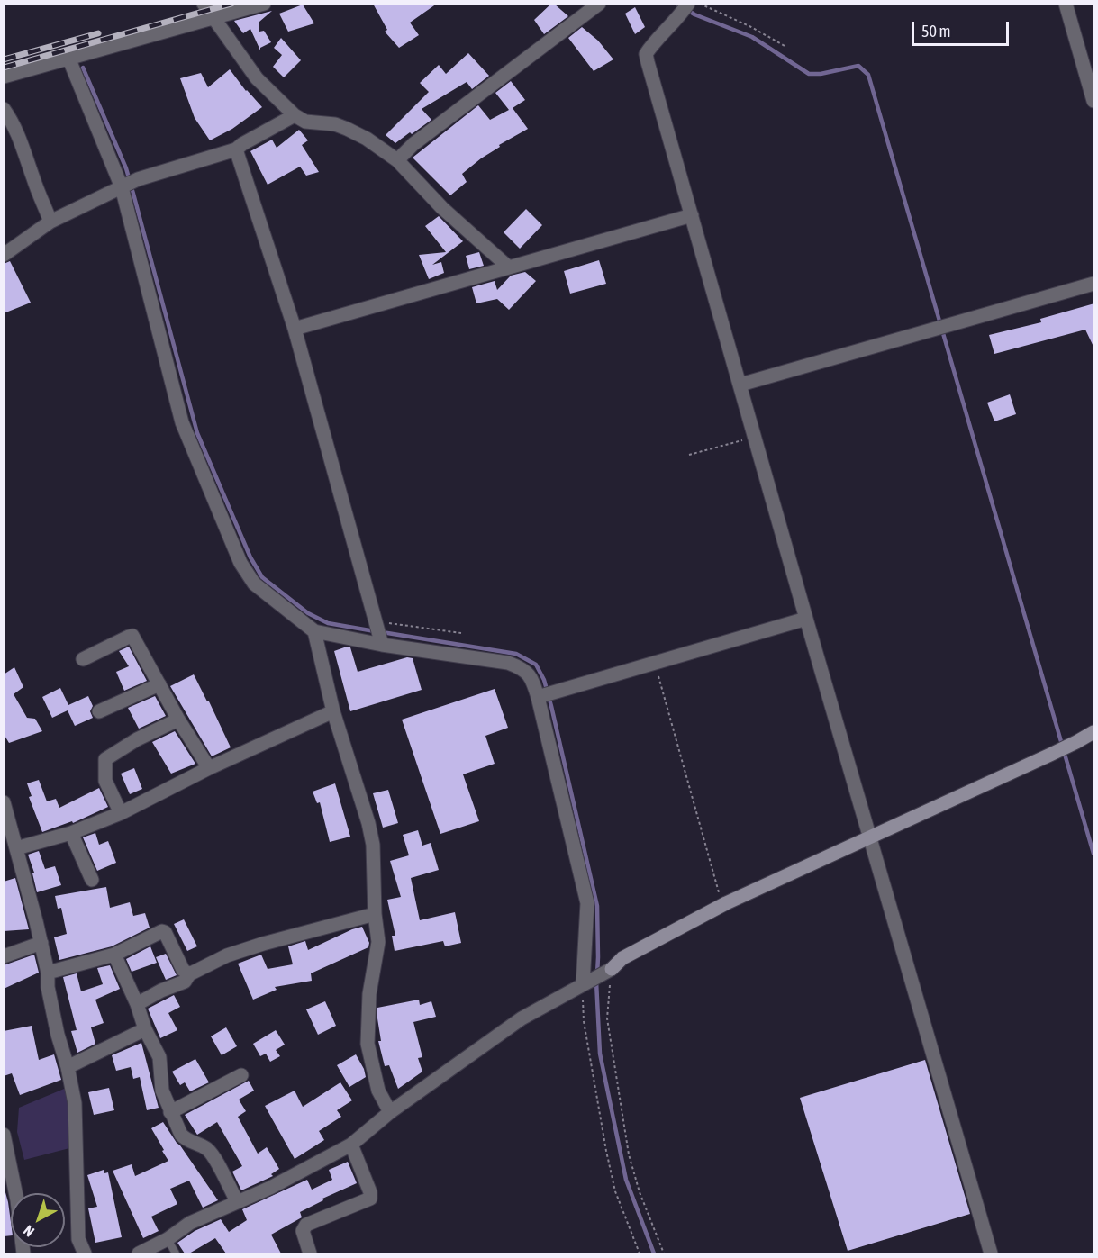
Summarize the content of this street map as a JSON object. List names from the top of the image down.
{
  "scale_bar": "50 m",
  "north": "bottom left"
}
